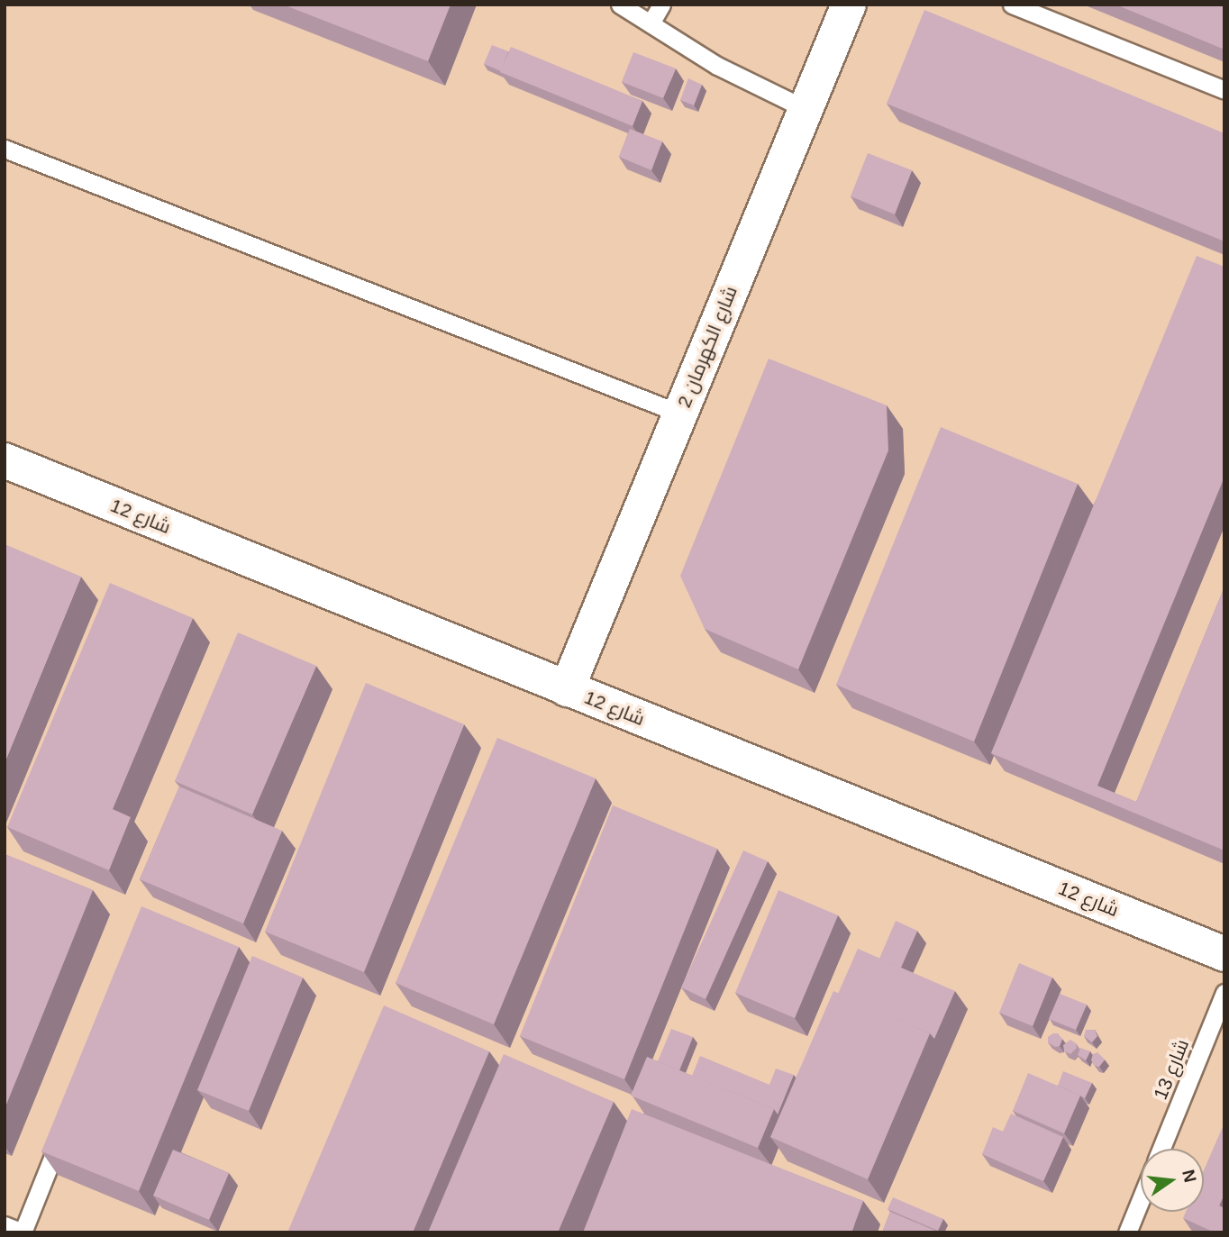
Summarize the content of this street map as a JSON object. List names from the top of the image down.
{
  "streets": {
    "street": ["شارع الكهرمان 2", "شارع 12"],
    "lane": ["شارع 13"]
  },
  "crossings": [
    ["شارع الكهرمان 2", "شارع 12"]
  ],
  "north": "right"
}
